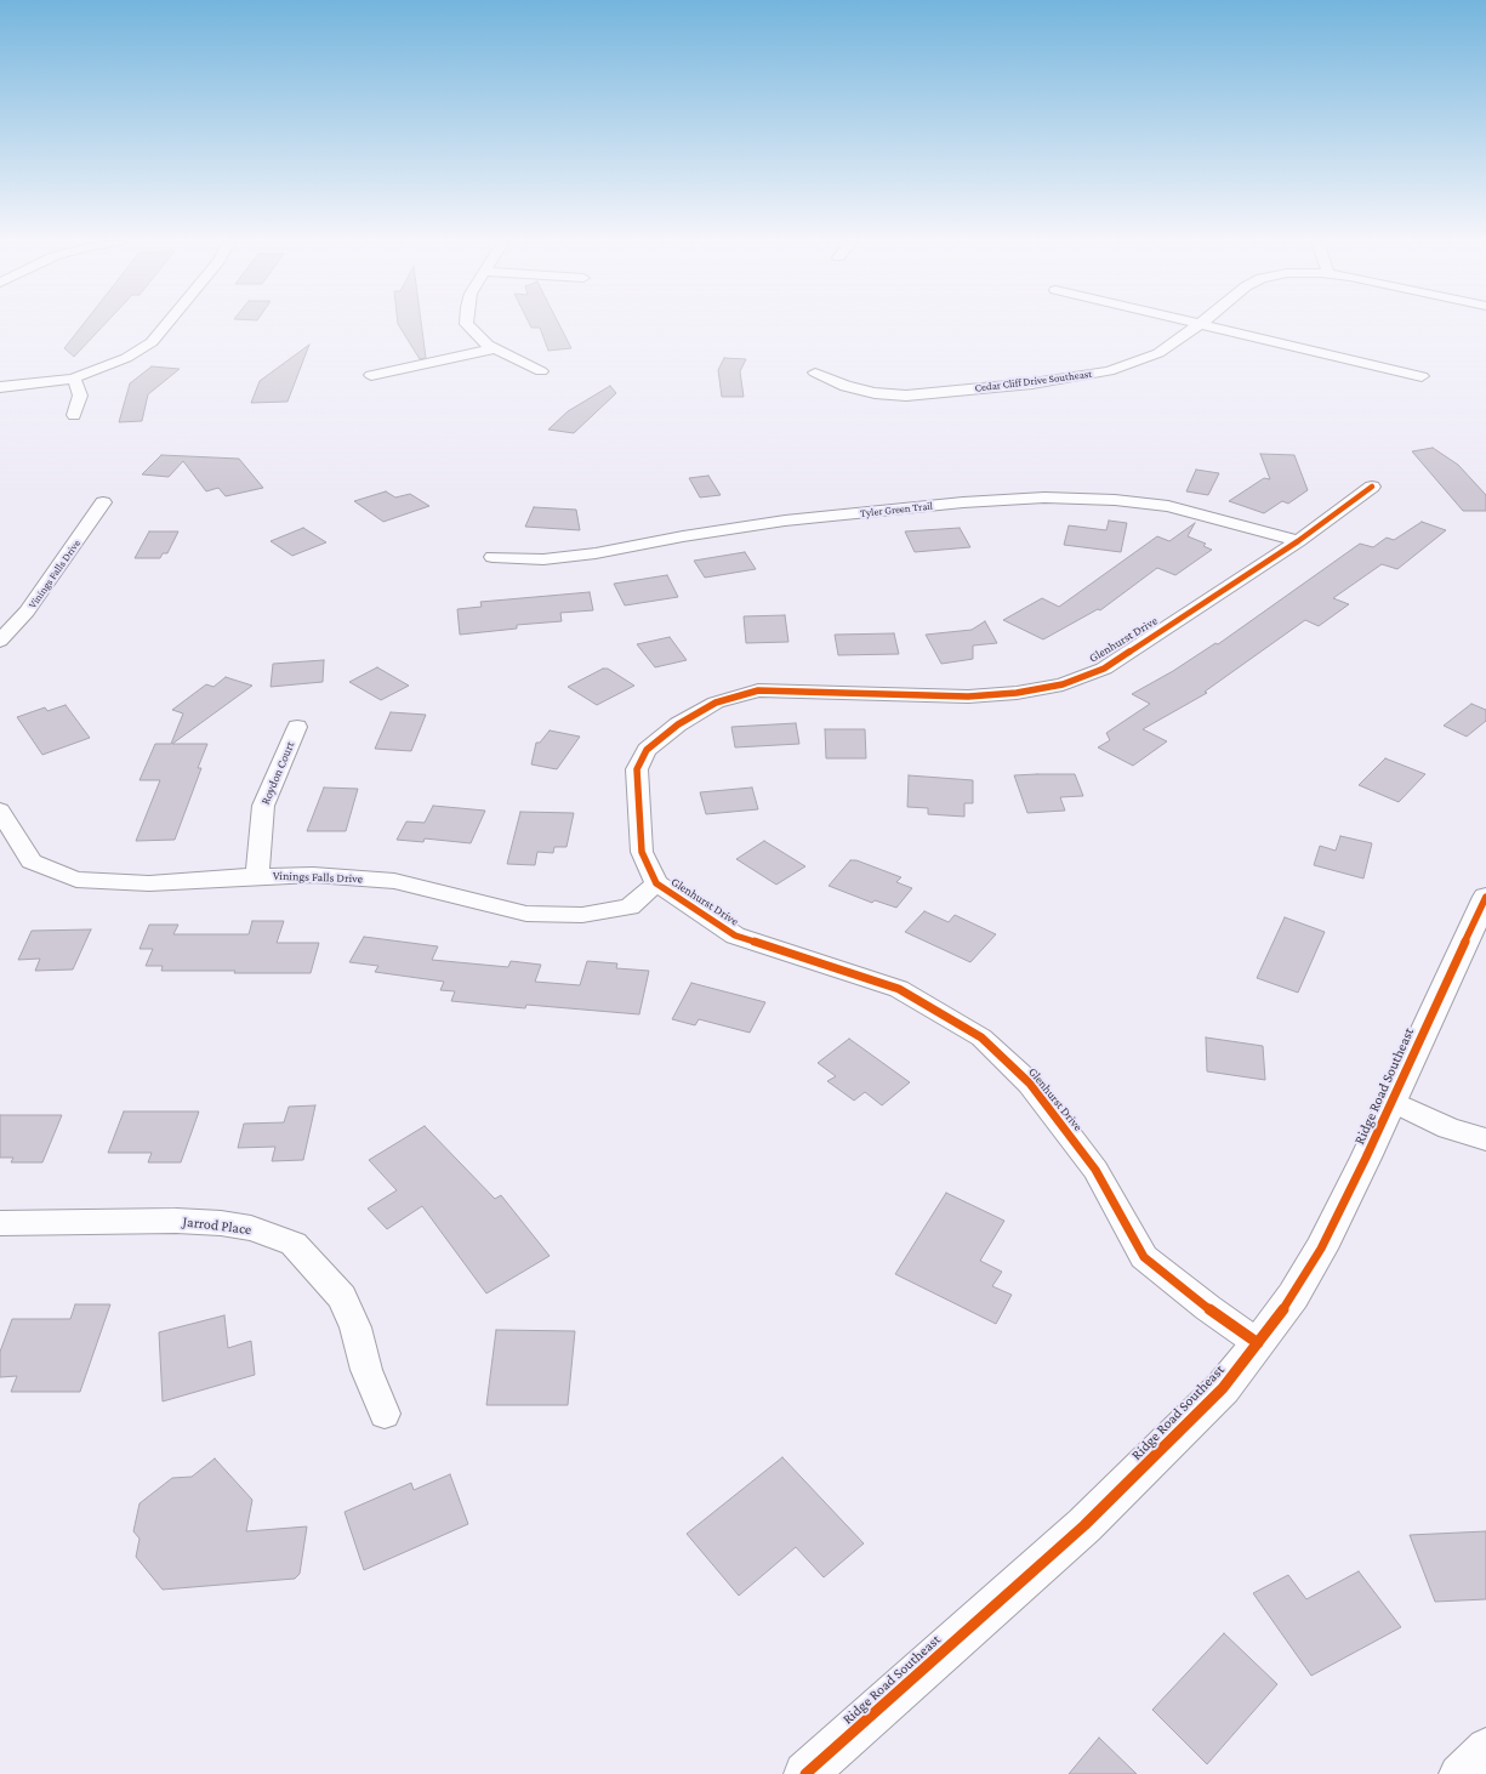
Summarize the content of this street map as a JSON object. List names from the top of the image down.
{
  "streets": {
    "street": [
      "Cedar Cliff Drive Southeast",
      "Tyler Green Trail",
      "Vinings Falls Drive",
      "Glenhurst Drive",
      "Roydon Court",
      "Ridge Road Southeast",
      "Jarrod Place"
    ]
  },
  "crossings": [
    ["Tyler Green Trail", "Glenhurst Drive"],
    ["Vinings Falls Drive", "Glenhurst Drive"],
    ["Vinings Falls Drive", "Roydon Court"],
    ["Glenhurst Drive", "Ridge Road Southeast"]
  ]
}
